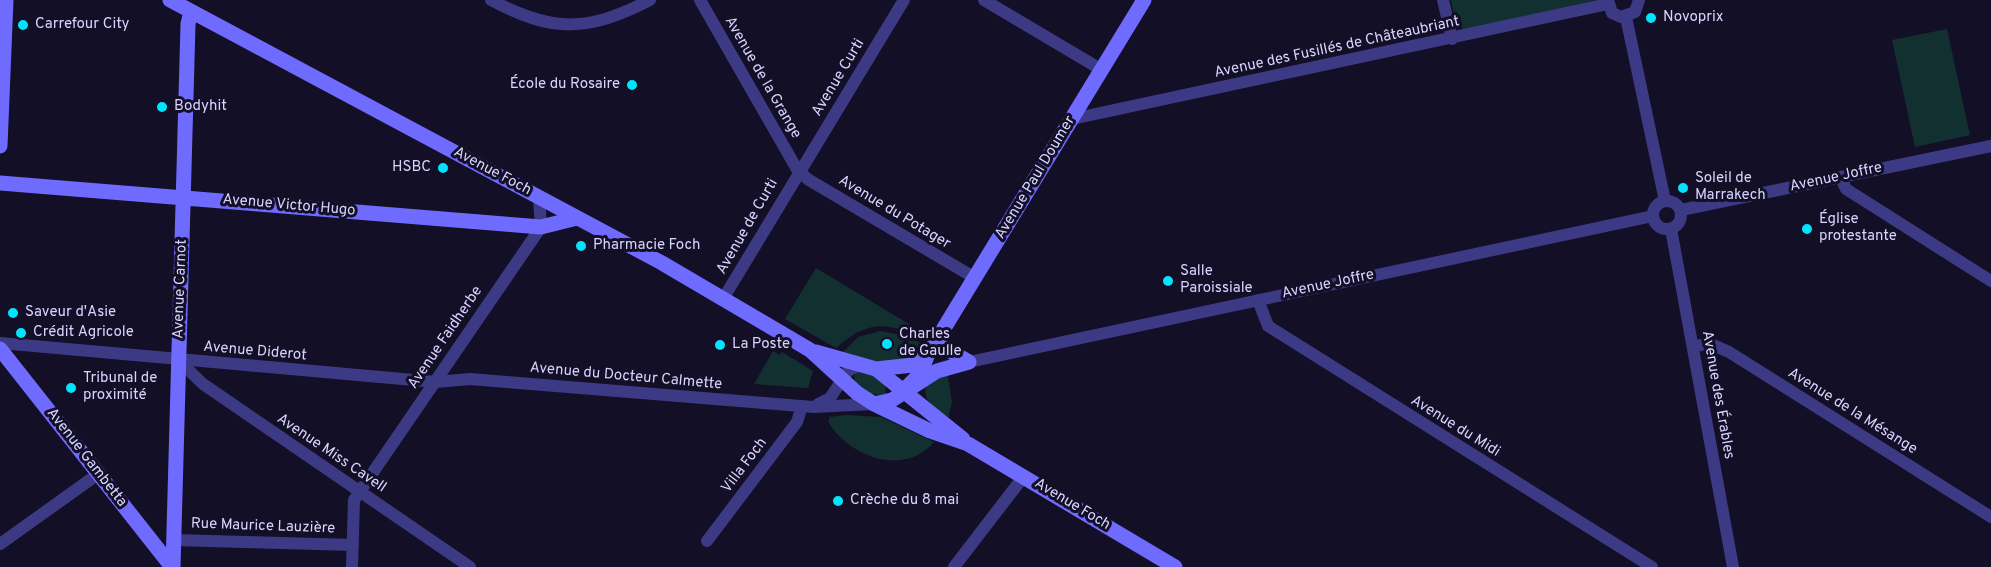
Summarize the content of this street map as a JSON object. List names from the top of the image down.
{
  "streets": {
    "street": [
      "Avenue des Fusillés de Châteaubriant",
      "Avenue de la Grange",
      "Avenue Curti",
      "Avenue Foch",
      "Avenue Paul Doumer",
      "Avenue Joffre",
      "Avenue Victor Hugo",
      "Avenue du Potager",
      "Avenue de Curti",
      "Avenue Carnot",
      "Avenue Faidherbe",
      "Avenue Diderot",
      "Avenue du Docteur Calmette",
      "Avenue des Érables",
      "Avenue de la Mésange",
      "Avenue du Midi",
      "Avenue Miss Cavell",
      "Avenue Gambetta",
      "Villa Foch",
      "Rue Maurice Lauzière"
    ]
  },
  "crossings": [
    ["Avenue des Fusillés de Châteaubriant", "Avenue Paul Doumer"],
    ["Avenue de la Grange", "Avenue Curti"],
    ["Avenue de la Grange", "Avenue du Potager"],
    ["Avenue de la Grange", "Avenue de Curti"],
    ["Avenue Curti", "Avenue du Potager"],
    ["Avenue Curti", "Avenue de Curti"],
    ["Avenue Foch", "Avenue Paul Doumer"],
    ["Avenue Foch", "Avenue Victor Hugo"],
    ["Avenue Foch", "Avenue de Curti"],
    ["Avenue Foch", "Avenue Carnot"],
    ["Avenue Foch", "Avenue du Docteur Calmette"],
    ["Avenue Paul Doumer", "Avenue du Potager"],
    ["Avenue Joffre", "Avenue des Érables"],
    ["Avenue Joffre", "Avenue du Midi"],
    ["Avenue Victor Hugo", "Avenue Carnot"],
    ["Avenue Victor Hugo", "Avenue Faidherbe"],
    ["Avenue du Potager", "Avenue de Curti"],
    ["Avenue Carnot", "Avenue Diderot"],
    ["Avenue Carnot", "Avenue Miss Cavell"],
    ["Avenue Carnot", "Avenue Gambetta"],
    ["Avenue Carnot", "Rue Maurice Lauzière"],
    ["Avenue Faidherbe", "Avenue Diderot"],
    ["Avenue Faidherbe", "Avenue du Docteur Calmette"],
    ["Avenue Faidherbe", "Avenue Miss Cavell"],
    ["Avenue Diderot", "Avenue du Docteur Calmette"],
    ["Avenue Diderot", "Avenue Miss Cavell"],
    ["Avenue du Docteur Calmette", "Villa Foch"],
    ["Avenue des Érables", "Avenue de la Mésange"]
  ],
  "places": [
    "Novoprix",
    "Carrefour City",
    "École du Rosaire",
    "Bodyhit",
    "HSBC",
    "Soleil de Marrakech",
    "Église protestante",
    "Pharmacie Foch",
    "Salle Paroissiale",
    "Saveur d'Asie",
    "Crédit Agricole",
    "Charles de Gaulle",
    "La Poste",
    "Tribunal de proximité",
    "Crèche du 8 mai"
  ]
}
